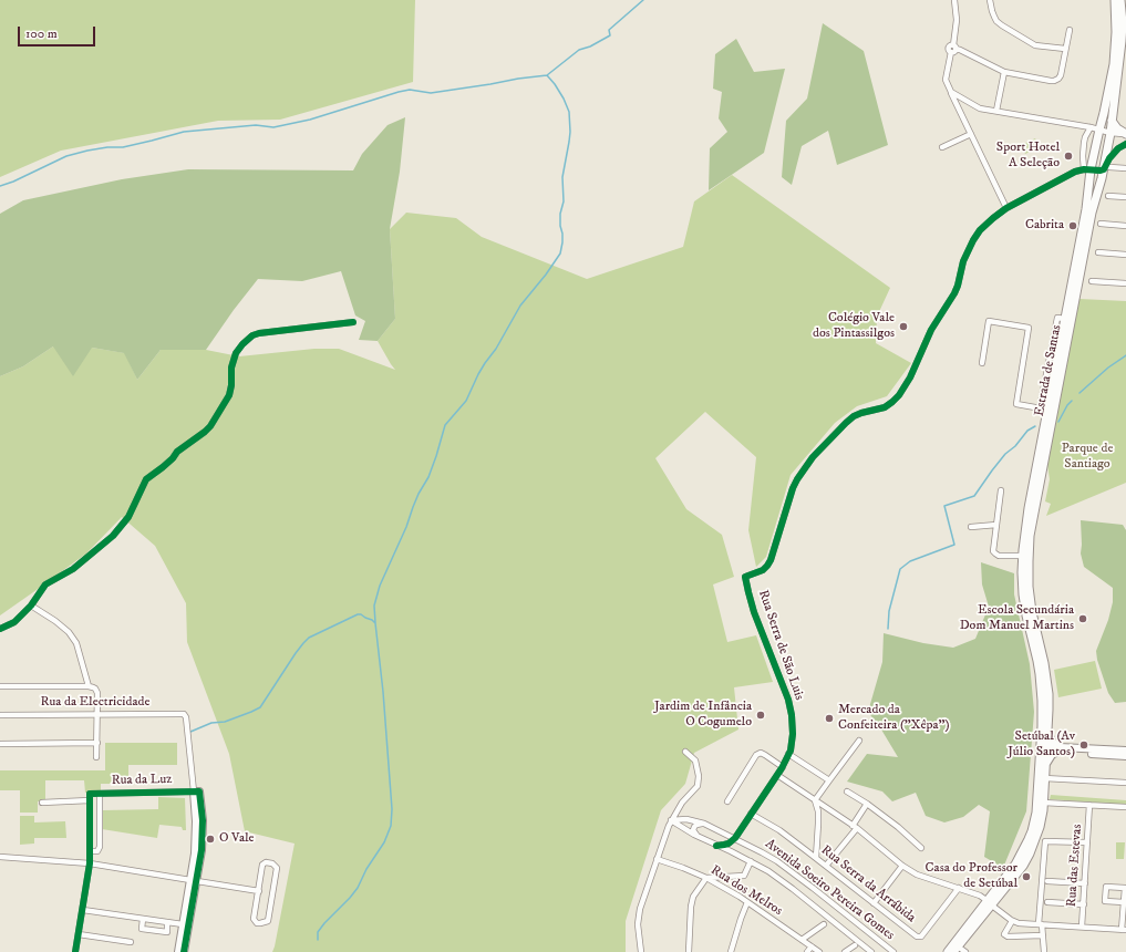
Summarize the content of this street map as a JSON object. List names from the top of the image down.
{
  "streets": {
    "main road": ["Estrada de Santas"],
    "street": [
      "Rua Serra de São Luis",
      "Rua da Electricidade",
      "Rua da Luz",
      "Rua das Estevas",
      "Rua Serra da Arrábida",
      "Avenida Soeiro Pereira Gomes",
      "Rua dos Melros"
    ]
  },
  "crossings": [
    ["Rua Serra de São Luis", "Rua Serra da Arrábida"],
    ["Rua Serra de São Luis", "Avenida Soeiro Pereira Gomes"],
    ["Rua da Electricidade", "Rua da Luz"]
  ],
  "parks": ["Parque de Santiago"],
  "places": [
    "Sport Hotel A Seleção",
    "Cabrita",
    "Colégio Vale dos Pintassilgos",
    "Escola Secundária Dom Manuel Martins",
    "Jardim de Infância O Cogumelo",
    "Mercado da Confeiteira (\"Xêpa\")",
    "Setúbal (Av Júlio Santos)",
    "O Vale",
    "Casa do Professor de Setúbal"
  ],
  "scale_bar": "100 m"
}
